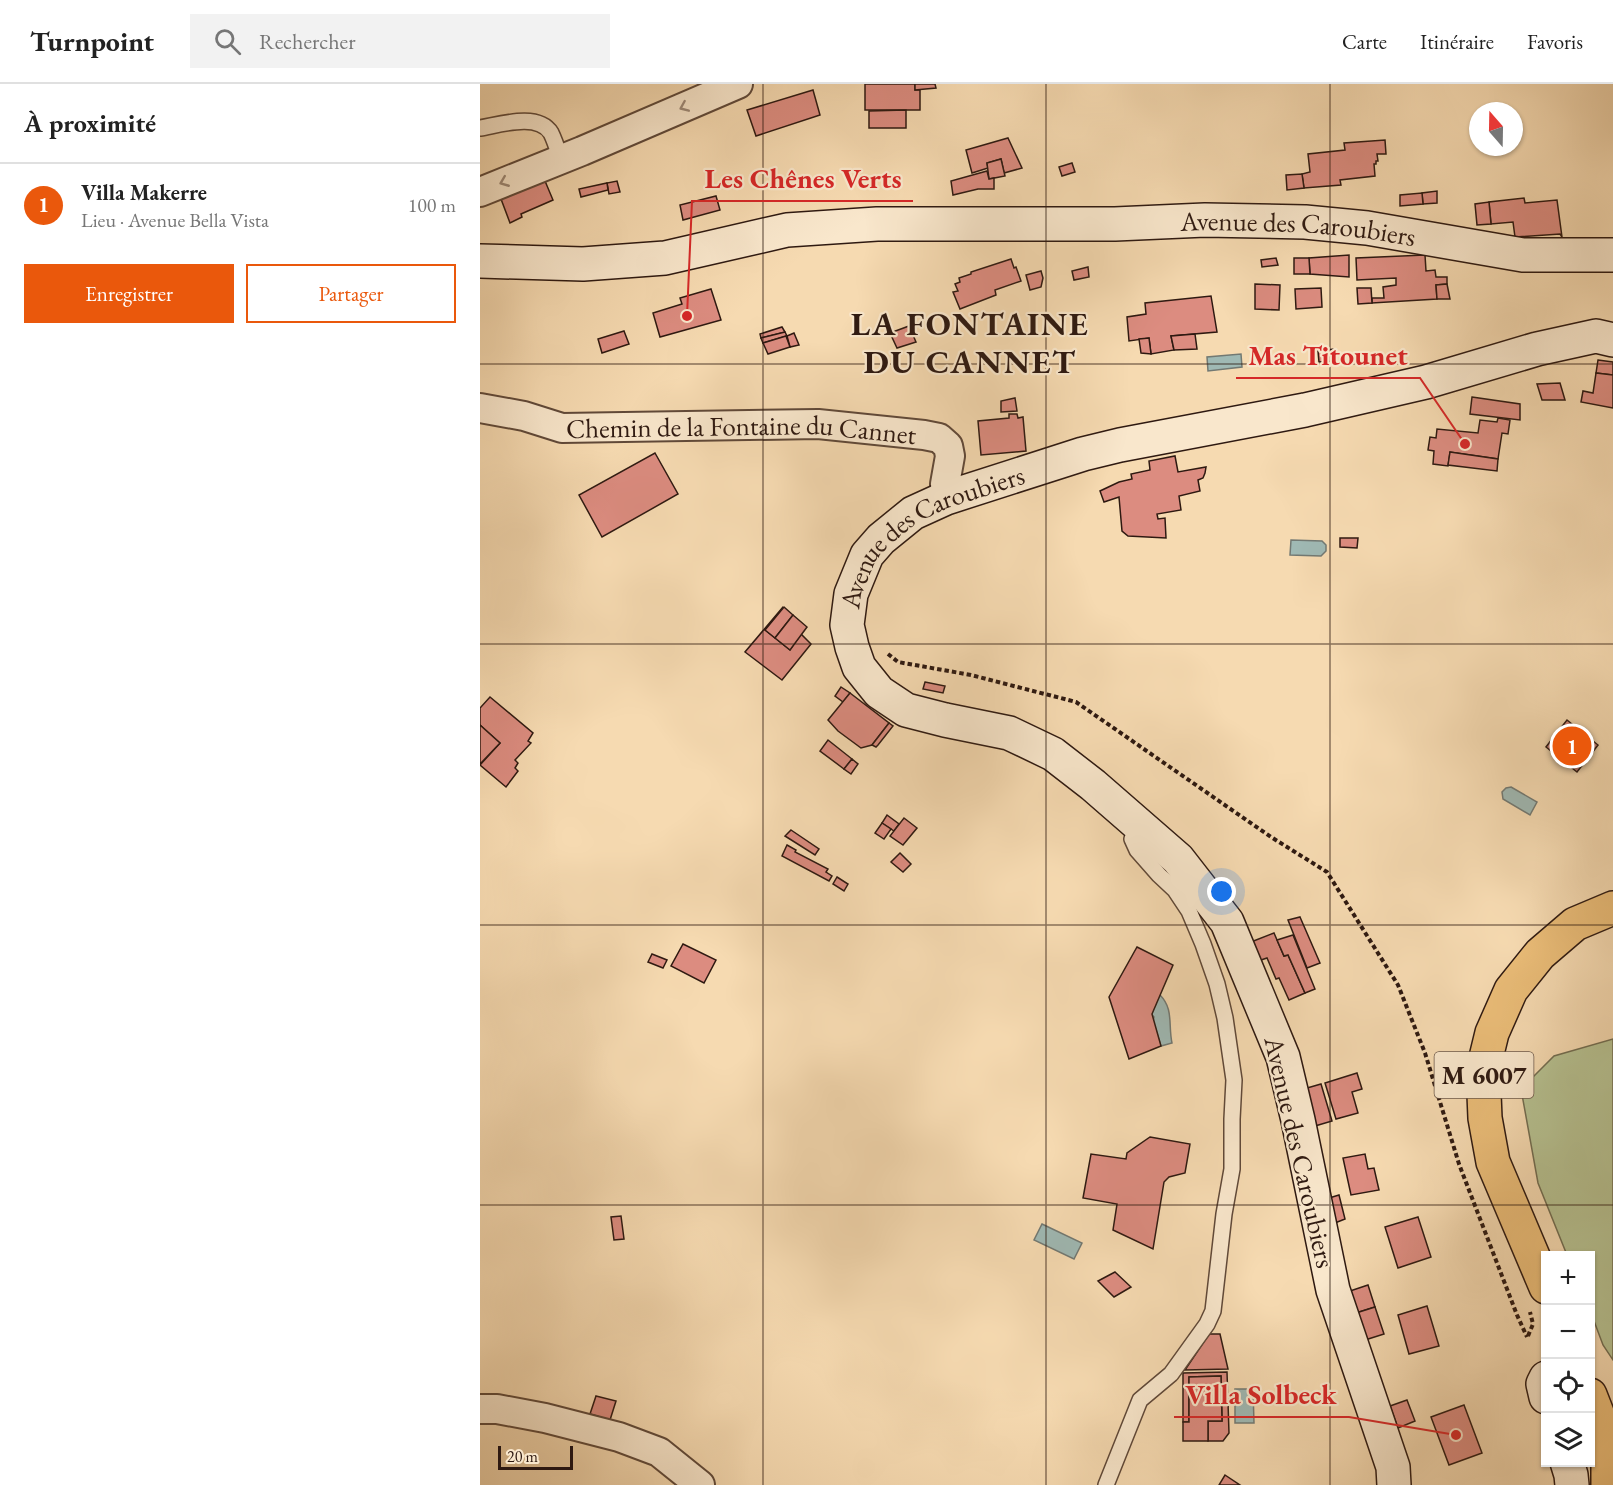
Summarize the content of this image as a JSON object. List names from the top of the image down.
{
  "streets": {
    "main road": ["M 6007"],
    "street": ["Avenue des Caroubiers", "Chemin de la Fontaine du Cannet"]
  },
  "crossings": [
    ["Avenue des Caroubiers", "Chemin de la Fontaine du Cannet"]
  ],
  "districts": ["LA FONTAINE DU CANNET"],
  "places": ["Les Chênes Verts", "Mas Titounet", "Villa Solbeck"],
  "scale_bar": "20 m",
  "north": "top",
  "page": {
    "header": "Turnpoint",
    "search": "Rechercher",
    "nav": ["Carte", "Itinéraire", "Favoris"],
    "heading": "À proximité",
    "list": [
      {
        "mark": "1",
        "name": "Villa Makerre",
        "note": "Lieu · Avenue Bella Vista",
        "value": "100 m"
      }
    ],
    "buttons": ["Enregistrer", "Partager"],
    "pins": "1",
    "map_buttons": ["+", "−"],
    "scale": "20 m"
  }
}
